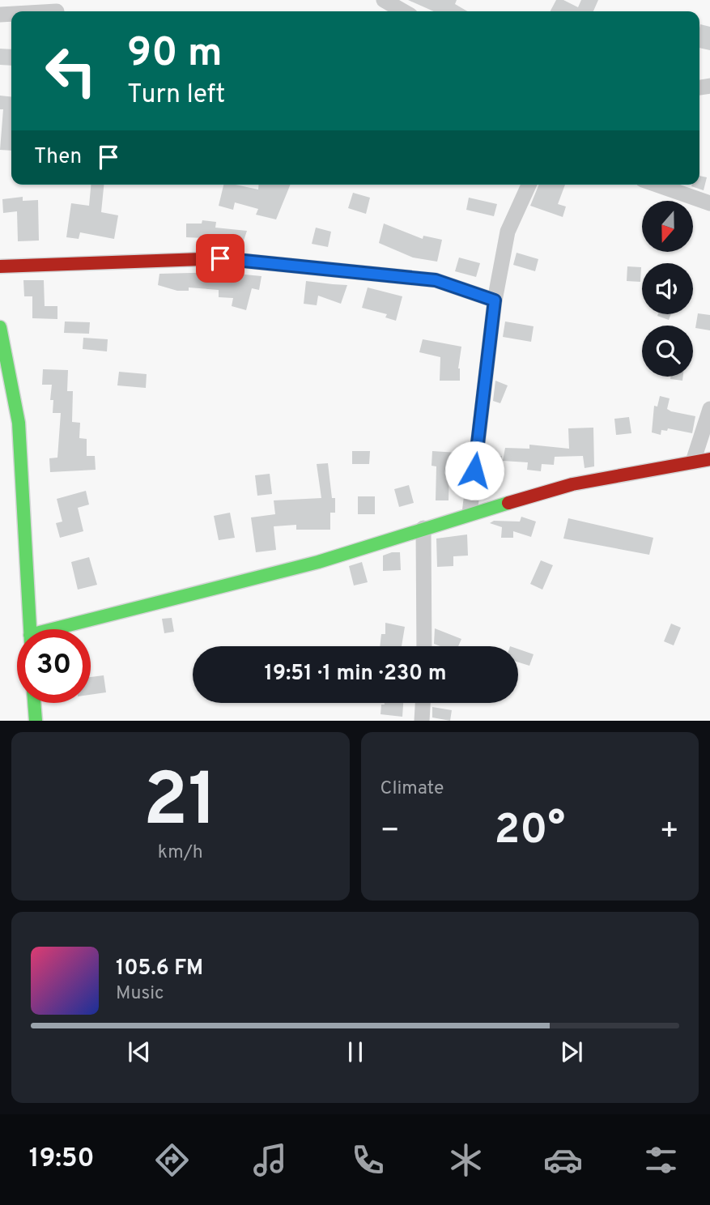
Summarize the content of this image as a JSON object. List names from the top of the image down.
{
  "north": "bottom",
  "page": {
    "turn": ["90 m", "Turn left"],
    "then": "Then",
    "limit": "30",
    "trip": "19:51 · 1 min · 230 m",
    "tile": [
      ["21", "km/h"],
      "Climate"
    ],
    "heat": ["−", "20°", "+"],
    "song": ["105.6 FM", "Music"],
    "tabs": "19:50"
  }
}
